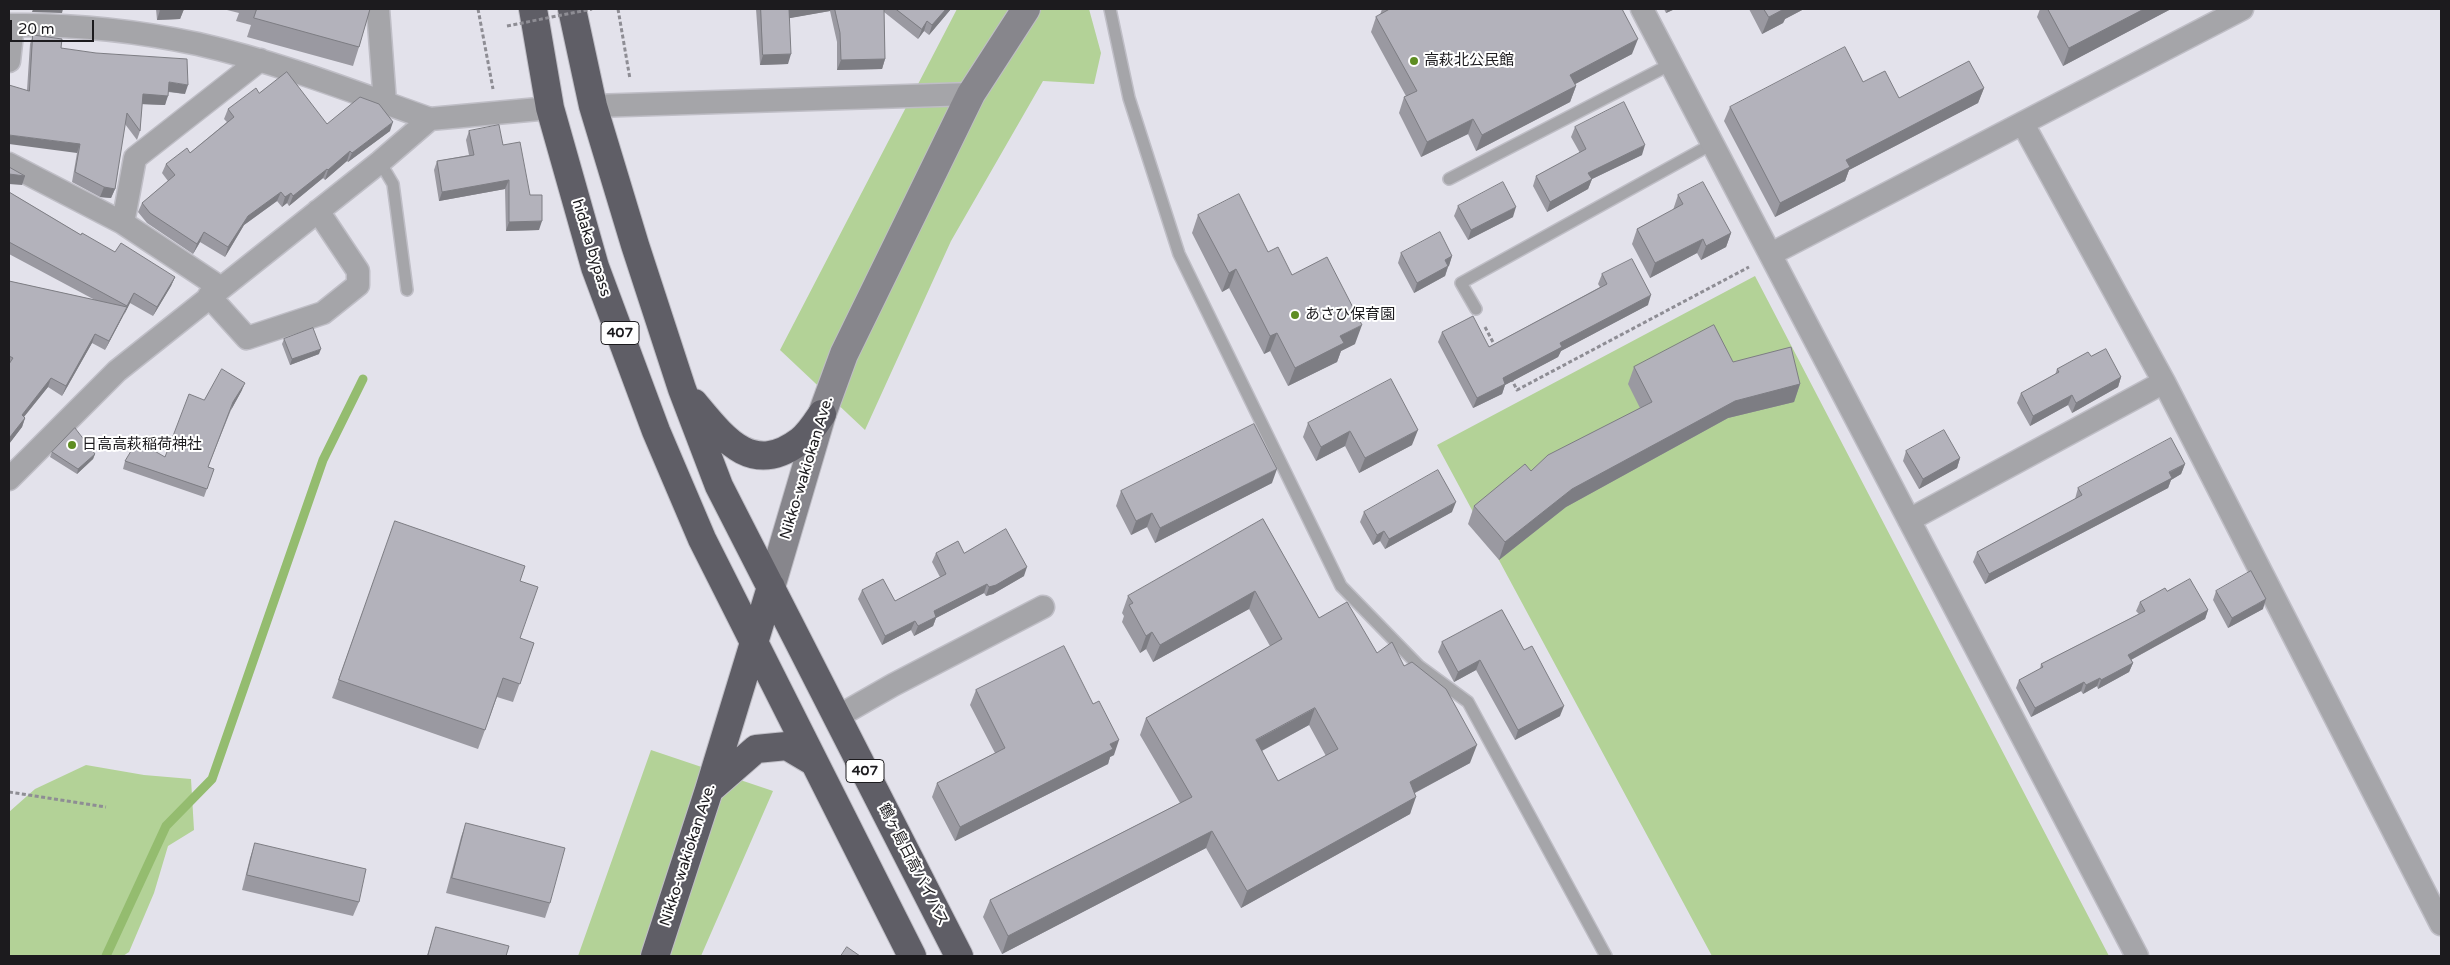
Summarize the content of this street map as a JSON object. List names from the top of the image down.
{
  "streets": {
    "highway": [
      "hidaka bypass",
      "407",
      "Nikko-wakiokan Ave.",
      "鶴ヶ島日高バイパス"
    ]
  },
  "crossings": [
    ["hidaka bypass", "407"],
    ["hidaka bypass", "Nikko-wakiokan Ave."],
    ["407", "Nikko-wakiokan Ave."],
    ["407", "鶴ヶ島日高バイパス"],
    ["Nikko-wakiokan Ave.", "鶴ヶ島日高バイパス"]
  ],
  "places": ["高萩北公民館", "あさひ保育園", "日高高萩稲荷神社"],
  "scale_bar": "20 m"
}
